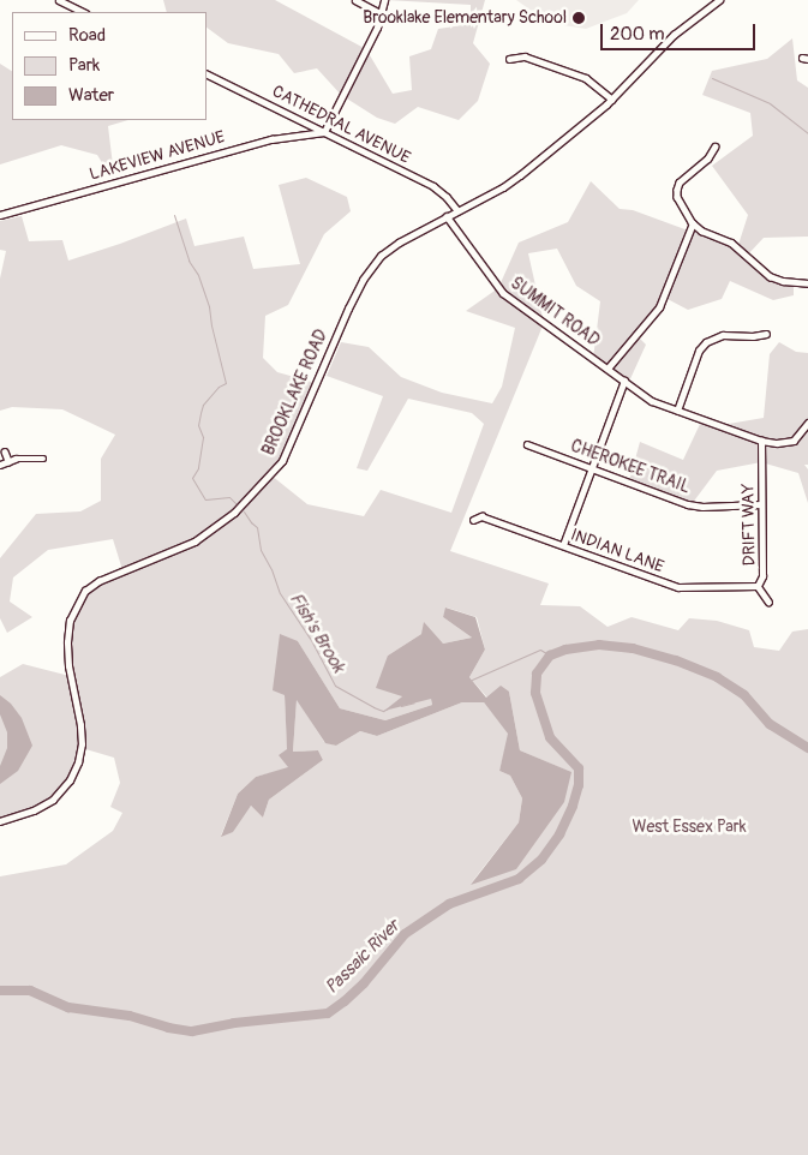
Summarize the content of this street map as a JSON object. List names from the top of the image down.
{
  "streets": {
    "street": [
      "CATHEDRAL AVENUE",
      "LAKEVIEW AVENUE",
      "SUMMIT ROAD",
      "BROOKLAKE ROAD",
      "CHEROKEE TRAIL",
      "DRIFT WAY",
      "INDIAN LANE"
    ]
  },
  "crossings": [
    ["CATHEDRAL AVENUE", "LAKEVIEW AVENUE"],
    ["CATHEDRAL AVENUE", "BROOKLAKE ROAD"],
    ["SUMMIT ROAD", "BROOKLAKE ROAD"],
    ["CHEROKEE TRAIL", "DRIFT WAY"],
    ["DRIFT WAY", "INDIAN LANE"]
  ],
  "water": ["Fish's Brook", "Passaic River"],
  "parks": ["West Essex Park"],
  "places": ["Brooklake Elementary School"],
  "legend": ["Road", "Park", "Water"],
  "scale_bar": "200 m"
}
